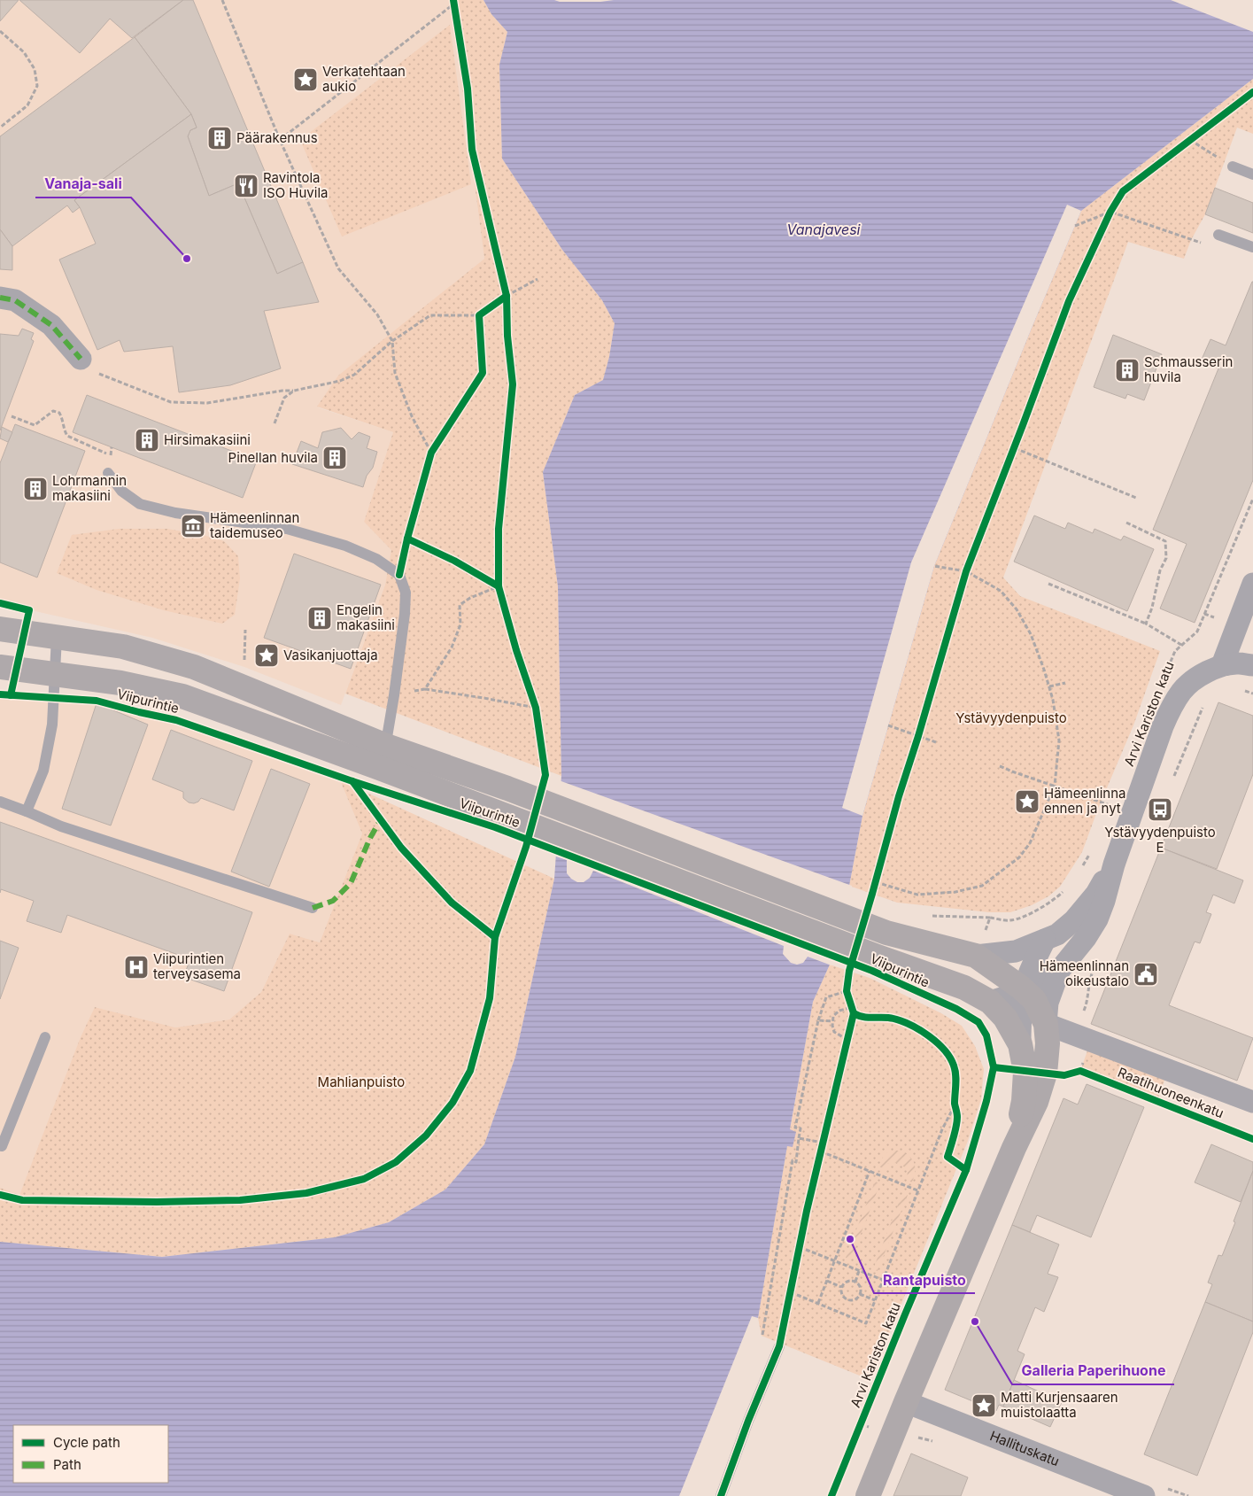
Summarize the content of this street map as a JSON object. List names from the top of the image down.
{
  "streets": {
    "main road": ["Viipurintie", "Arvi Kariston katu"],
    "street": ["Raatihuoneenkatu", "Hallituskatu"]
  },
  "crossings": [
    ["Viipurintie", "Arvi Kariston katu"],
    ["Arvi Kariston katu", "Raatihuoneenkatu"],
    ["Arvi Kariston katu", "Hallituskatu"]
  ],
  "water": ["Vanajavesi"],
  "parks": ["Ystävyydenpuisto", "Mahlianpuisto"],
  "places": {
    "place": [
      "Verkatehtaan aukio",
      "Vasikanjuottaja",
      "Hämeenlinna ennen ja nyt",
      "Matti Kurjensaaren muistolaatta"
    ],
    "building": [
      "Päärakennus",
      "Schmausserin huvila",
      "Hirsimakasiini",
      "Pinellan huvila",
      "Lohrmannin makasiini",
      "Engelin makasiini"
    ],
    "restaurant": ["Ravintola ISO Huvila"],
    "other": ["Vanaja-sali", "Rantapuisto", "Galleria Paperihuone"],
    "museum": ["Hämeenlinnan taidemuseo"],
    "bus stop": ["Ystävyydenpuisto E"],
    "hospital": ["Viipurintien terveysasema"],
    "public building": ["Hämeenlinnan oikeustalo"]
  },
  "legend": ["Cycle path", "Path"]
}
